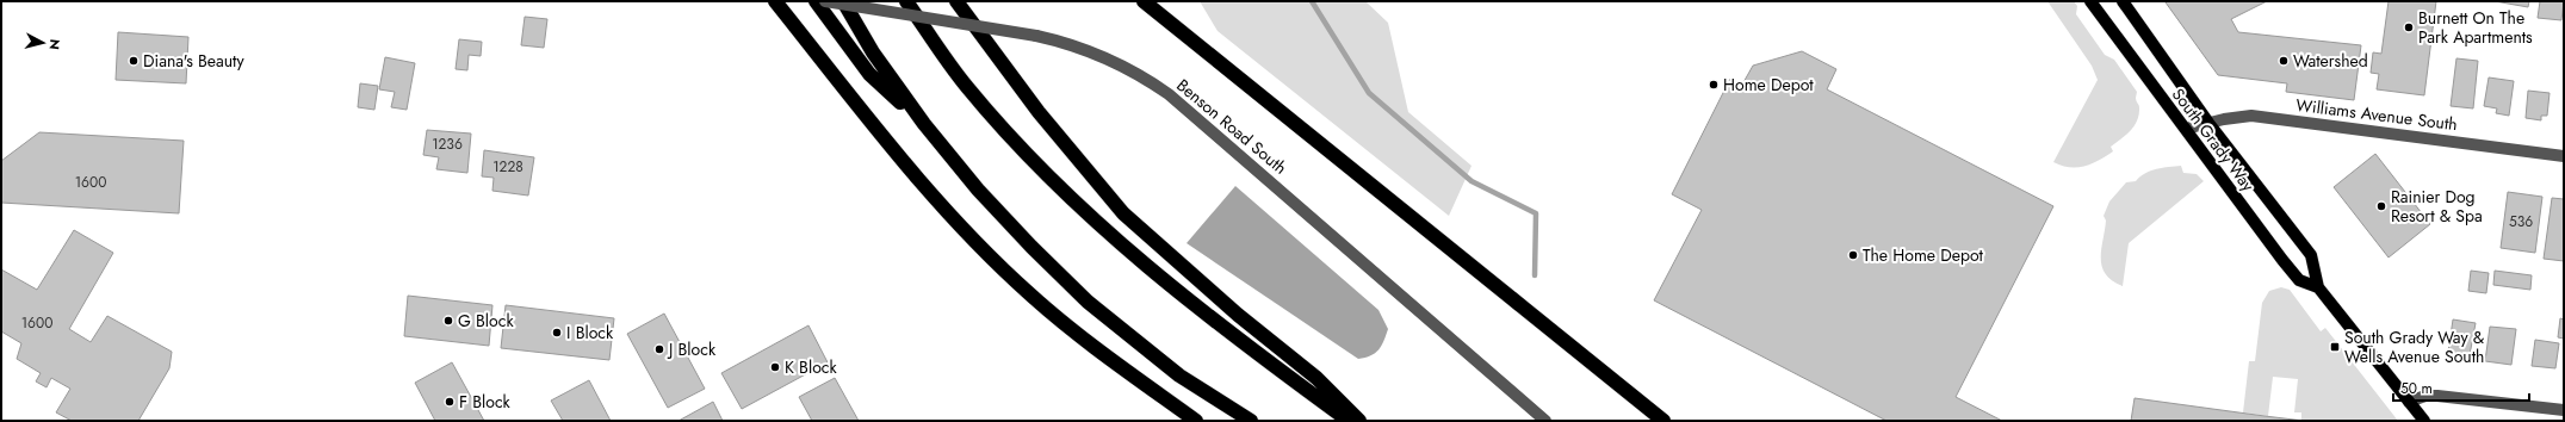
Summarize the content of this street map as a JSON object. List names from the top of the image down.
{
  "streets": {
    "main road": ["South Grady Way"],
    "street": ["Williams Avenue South", "Benson Road South"]
  },
  "crossings": [
    ["Williams Avenue South", "South Grady Way"]
  ],
  "places": {
    "other": [
      "Burnett On The Park Apartments",
      "Diana's Beauty",
      "Watershed",
      "Home Depot",
      "Rainier Dog Resort & Spa",
      "The Home Depot",
      "G Block",
      "I Block",
      "J Block",
      "K Block",
      "F Block"
    ],
    "transit": ["South Grady Way & Wells Avenue South"]
  },
  "house_numbers": [
    "1236",
    "1228",
    "1600",
    "536",
    "1600"
  ],
  "scale_bar": "50 m",
  "north": "right"
}
